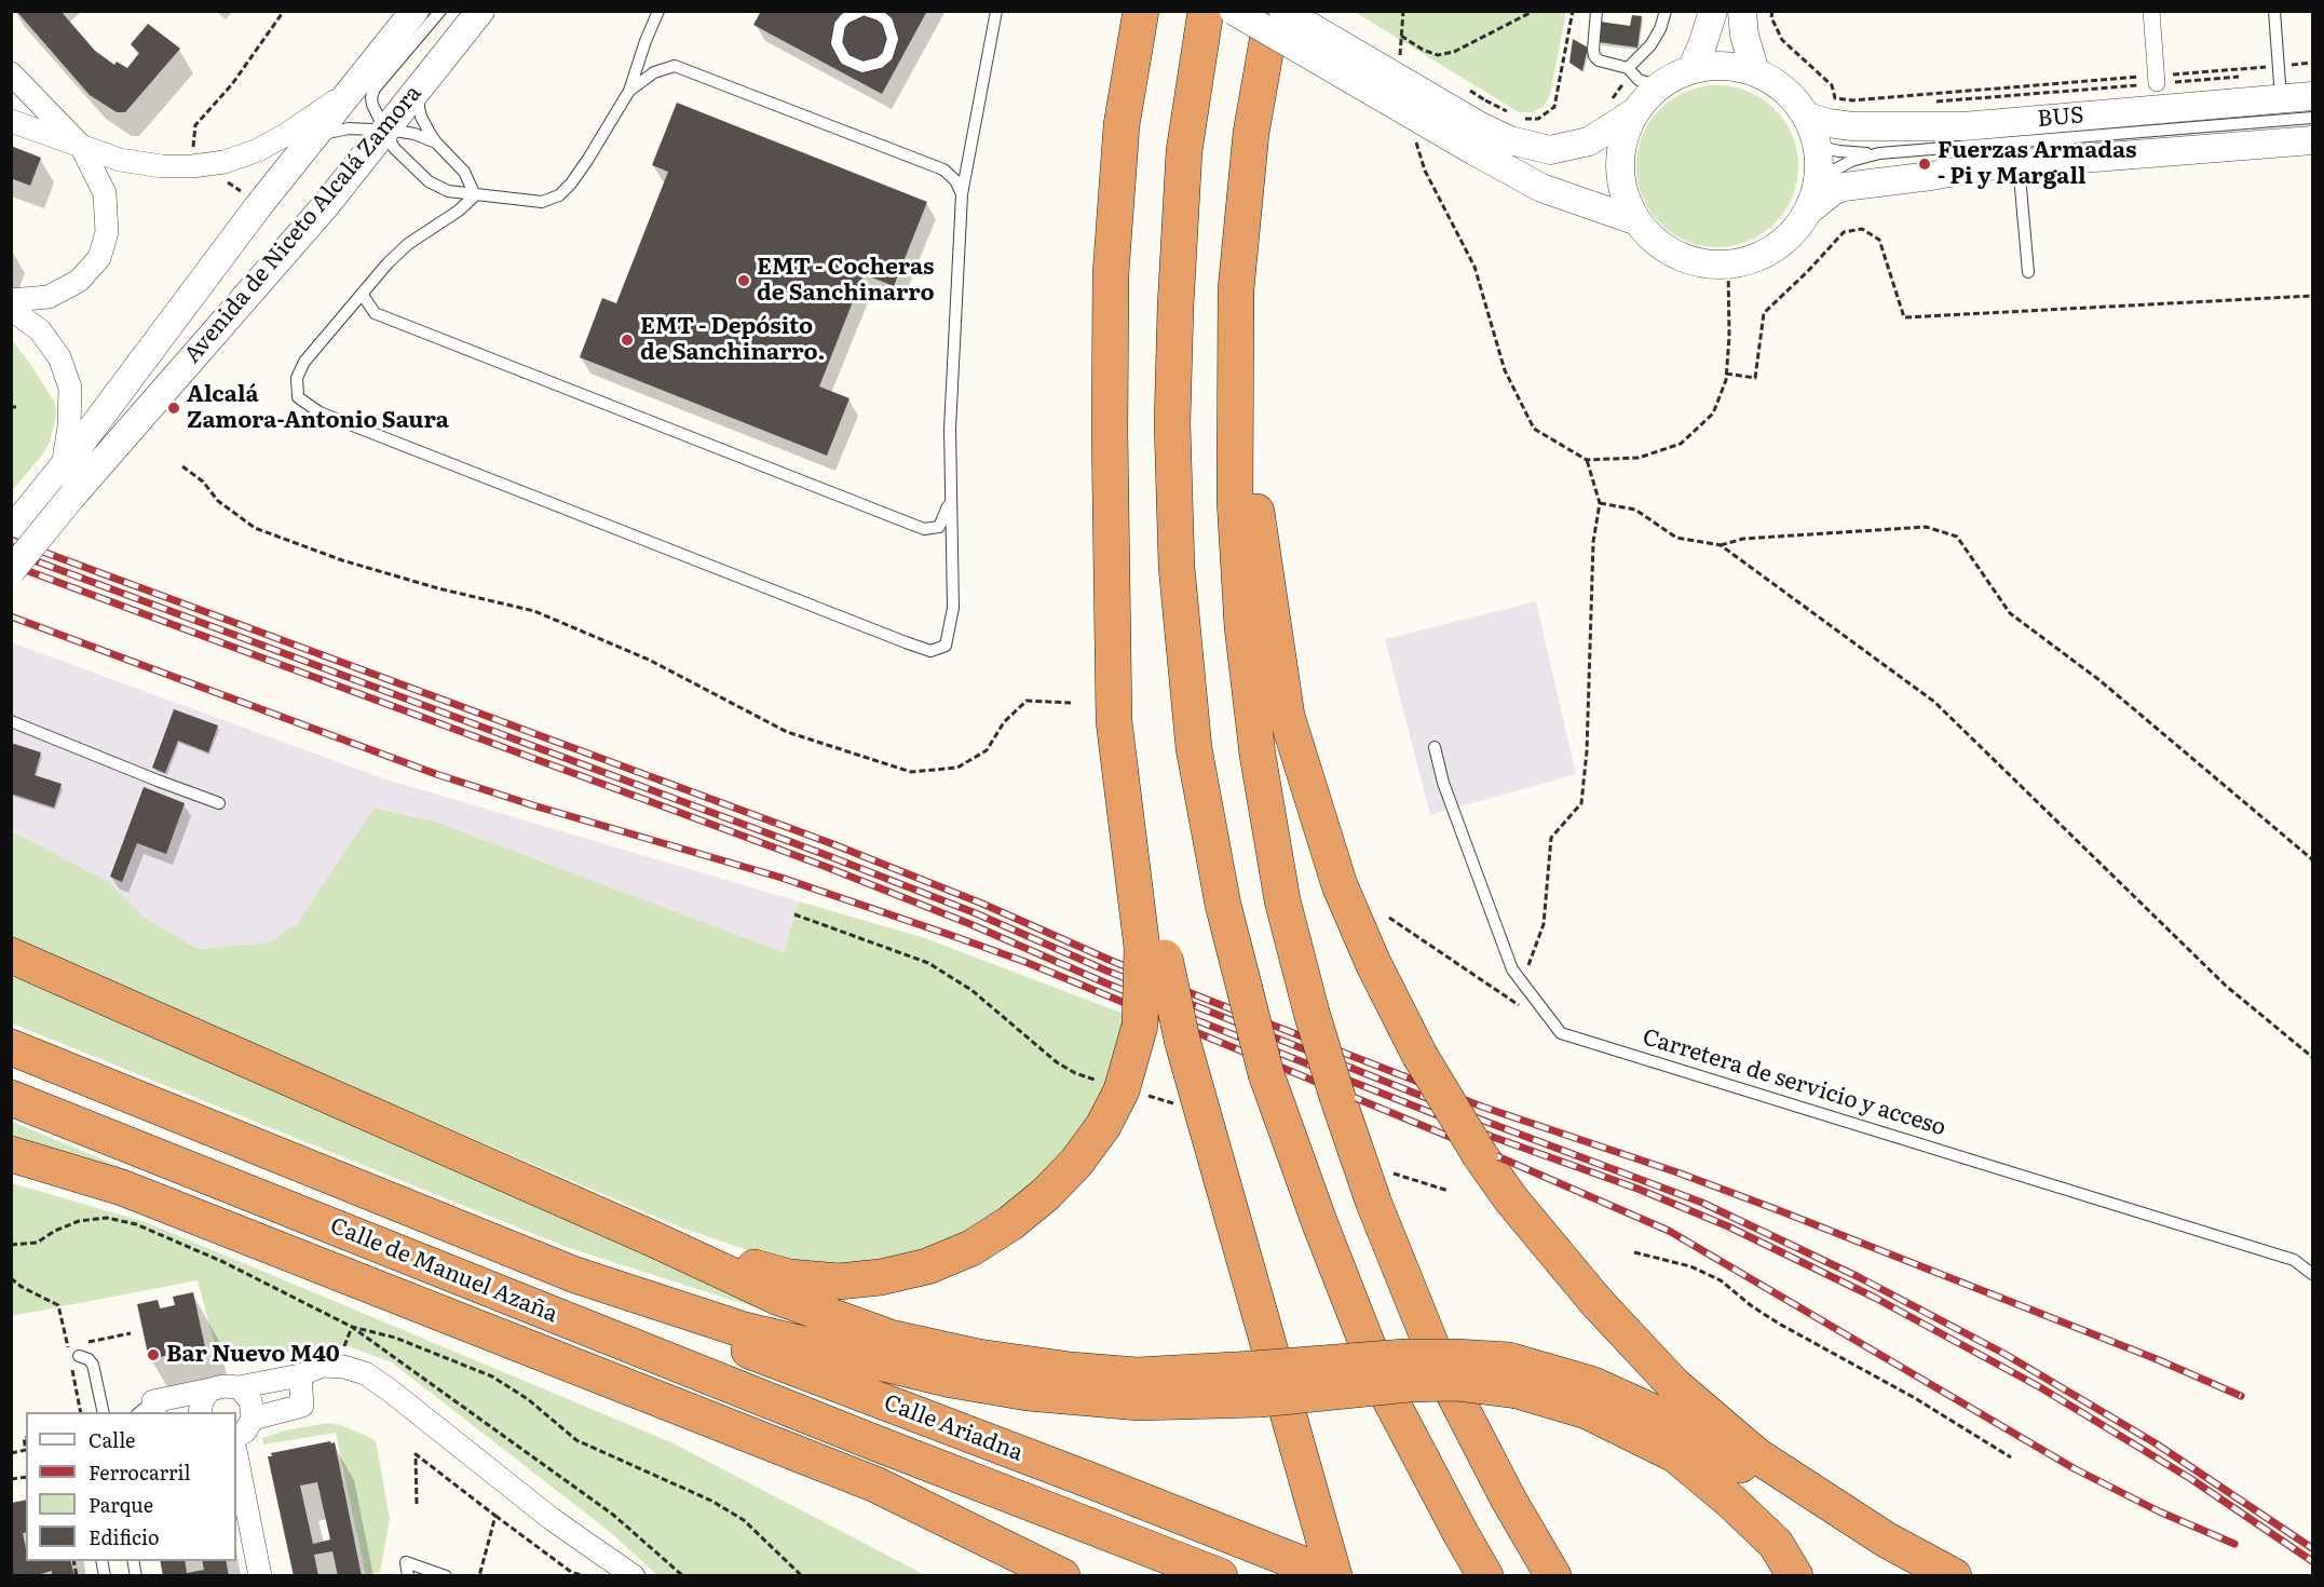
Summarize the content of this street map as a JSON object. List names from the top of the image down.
{
  "streets": {
    "highway": ["Calle de Manuel Azaña", "Calle Ariadna"],
    "street": ["Avenida de Niceto Alcalá Zamora"],
    "lane": ["BUS", "Carretera de servicio y acceso"]
  },
  "crossings": [
    ["Calle de Manuel Azaña", "Calle Ariadna"]
  ],
  "places": [
    "Fuerzas Armadas - Pi y Margall",
    "EMT - Cocheras de Sanchinarro",
    "EMT - Depósito de Sanchinarro.",
    "Alcalá Zamora-Antonio Saura",
    "Bar Nuevo M40"
  ],
  "legend": [
    "Calle",
    "Ferrocarril",
    "Parque",
    "Edificio"
  ]
}
